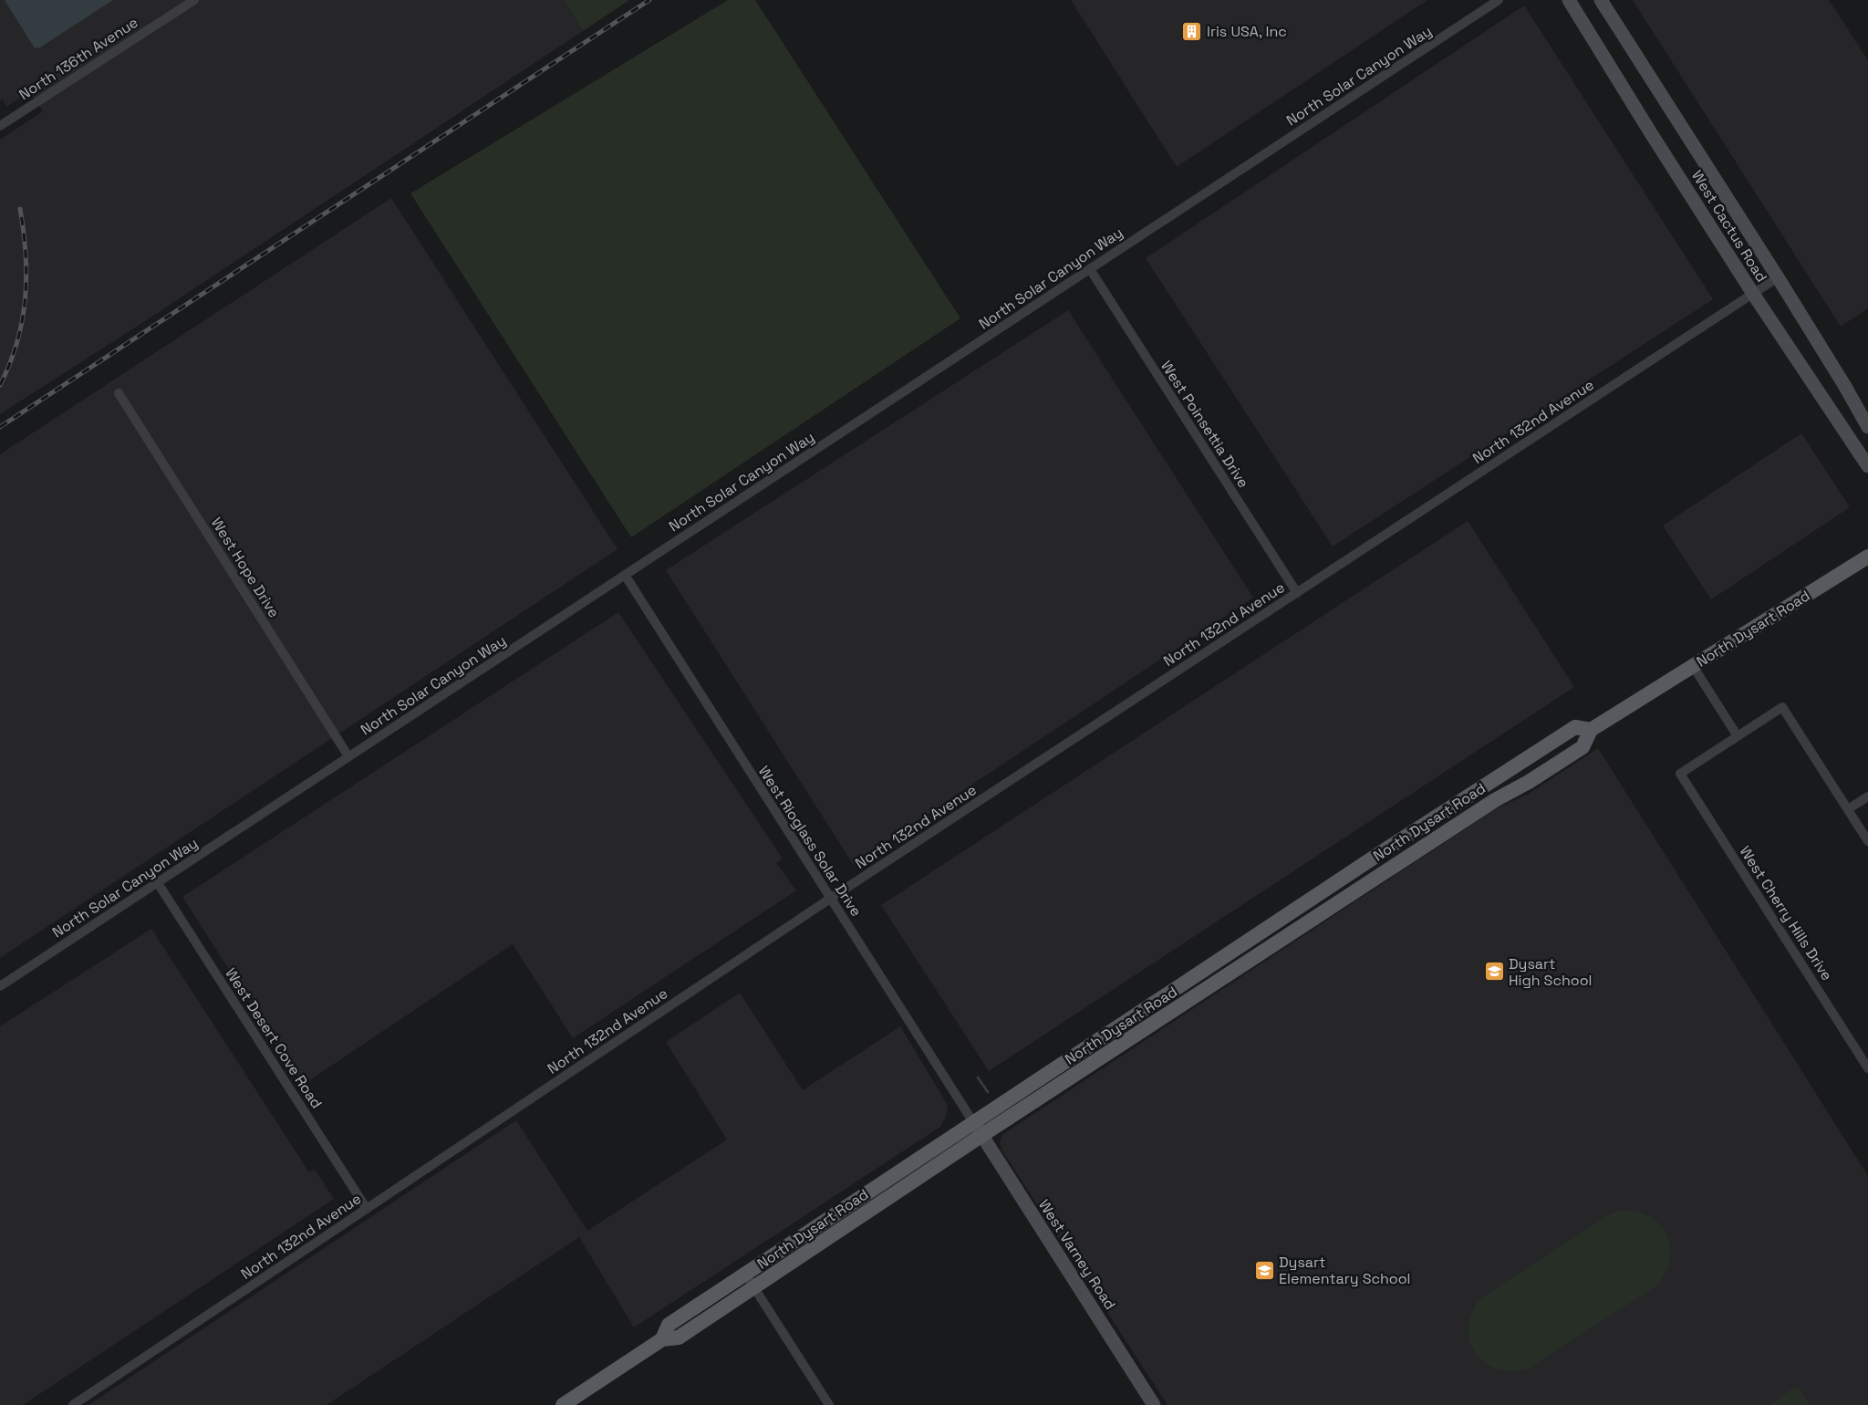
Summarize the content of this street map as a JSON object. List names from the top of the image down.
{
  "streets": {
    "main road": ["West Cactus Road", "North Dysart Road", "West Varney Road"],
    "street": [
      "North 136th Avenue",
      "North Solar Canyon Way",
      "North 132nd Avenue",
      "West Poinsettia Drive",
      "West Hope Drive",
      "West Rioglass Solar Drive",
      "West Cherry Hills Drive",
      "West Desert Cove Road"
    ]
  },
  "crossings": [
    ["North Solar Canyon Way", "West Poinsettia Drive"],
    ["North Solar Canyon Way", "West Hope Drive"],
    ["North Solar Canyon Way", "West Rioglass Solar Drive"],
    ["North Solar Canyon Way", "West Desert Cove Road"],
    ["West Cactus Road", "North 132nd Avenue"],
    ["North 132nd Avenue", "West Poinsettia Drive"],
    ["North 132nd Avenue", "West Rioglass Solar Drive"],
    ["North 132nd Avenue", "West Desert Cove Road"],
    ["North Dysart Road", "West Rioglass Solar Drive"],
    ["North Dysart Road", "West Varney Road"],
    ["West Rioglass Solar Drive", "West Varney Road"]
  ],
  "places": {
    "building": ["Iris USA, Inc"],
    "school or university": ["Dysart High School", "Dysart Elementary School"]
  }
}
